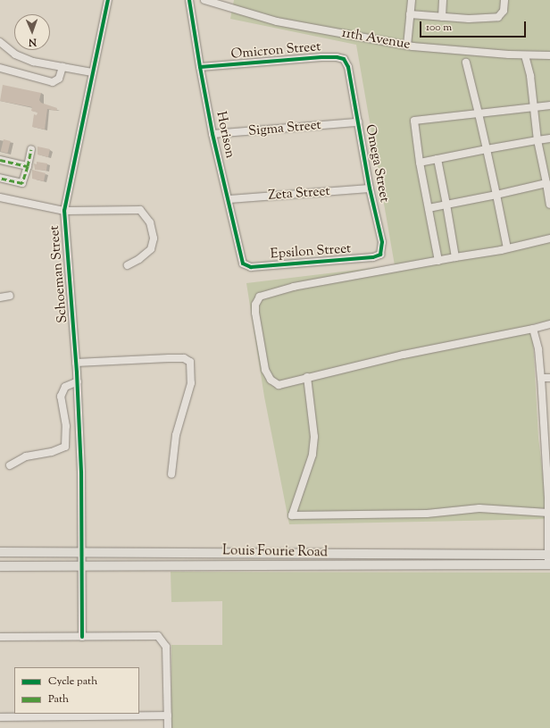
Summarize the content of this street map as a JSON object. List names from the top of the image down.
{
  "streets": {
    "main road": ["Louis Fourie Road"],
    "street": [
      "11th Avenue",
      "Omicron Street",
      "Sigma Street",
      "Horison",
      "Omega Street",
      "Zeta Street",
      "Epsilon Street",
      "Schoeman Street"
    ]
  },
  "crossings": [
    ["Omicron Street", "Horison"],
    ["Omicron Street", "Omega Street"],
    ["Sigma Street", "Horison"],
    ["Sigma Street", "Omega Street"],
    ["Horison", "Zeta Street"],
    ["Horison", "Epsilon Street"],
    ["Omega Street", "Zeta Street"],
    ["Omega Street", "Epsilon Street"],
    ["Schoeman Street", "Louis Fourie Road"]
  ],
  "legend": ["Cycle path", "Path"],
  "scale_bar": "100 m",
  "north": "bottom"
}
